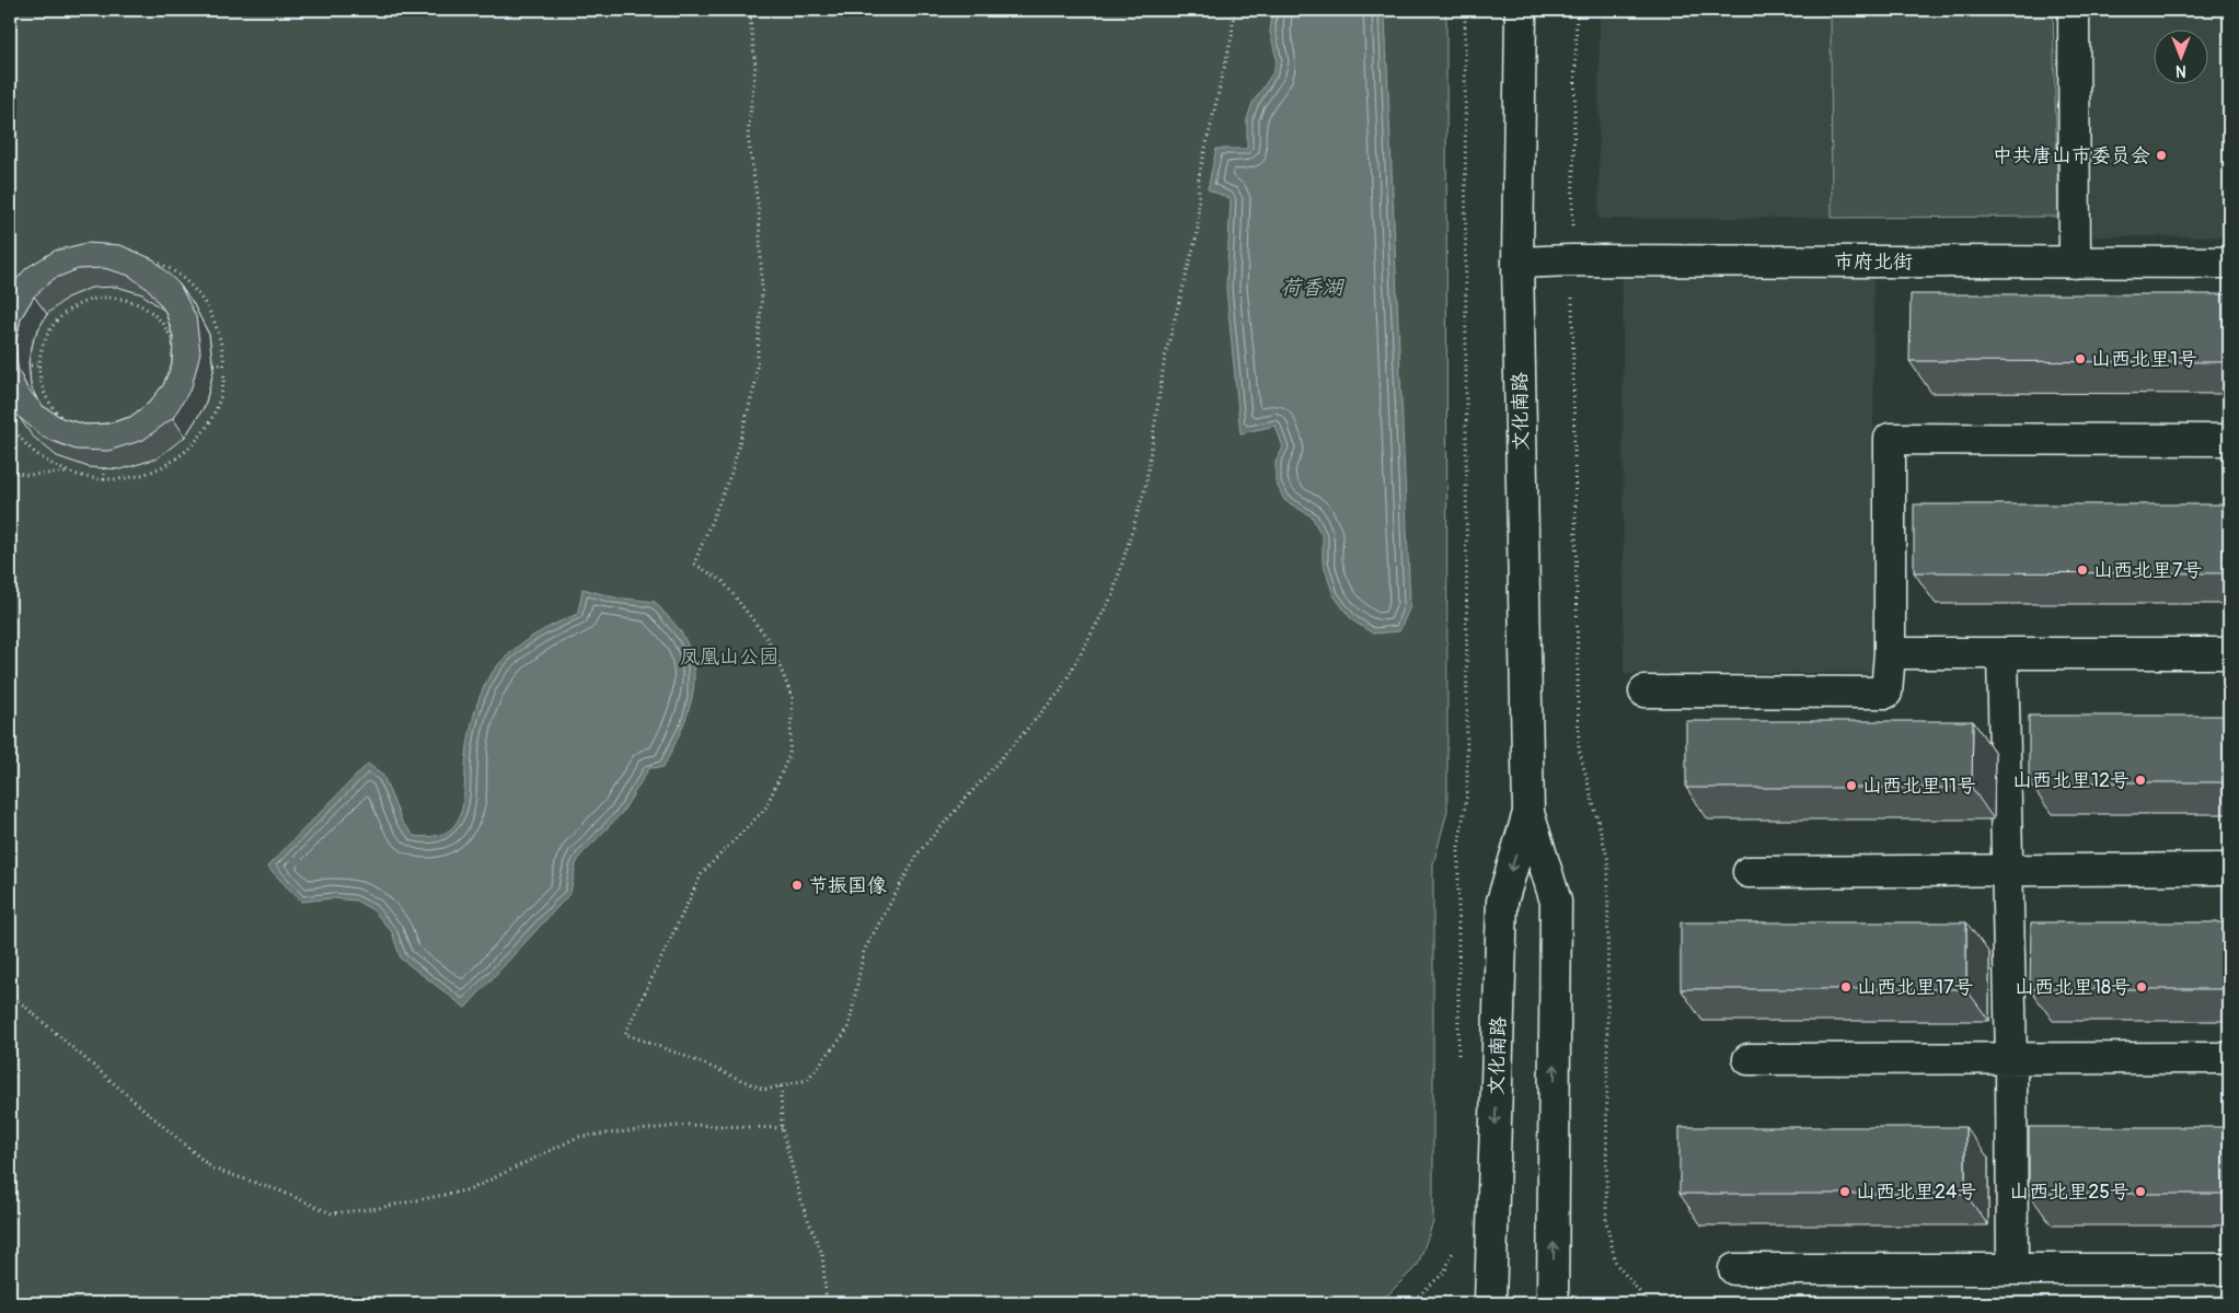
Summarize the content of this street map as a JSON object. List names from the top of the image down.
{
  "streets": {
    "street": ["市府北街", "文化南路"]
  },
  "crossings": [
    ["市府北街", "文化南路"]
  ],
  "water": ["荷香湖"],
  "parks": ["凤凰山公园"],
  "places": [
    "中共唐山市委员会",
    "山西北里1号",
    "山西北里7号",
    "山西北里12号",
    "山西北里11号",
    "节振国像",
    "山西北里17号",
    "山西北里18号",
    "山西北里24号",
    "山西北里25号"
  ],
  "north": "bottom"
}
